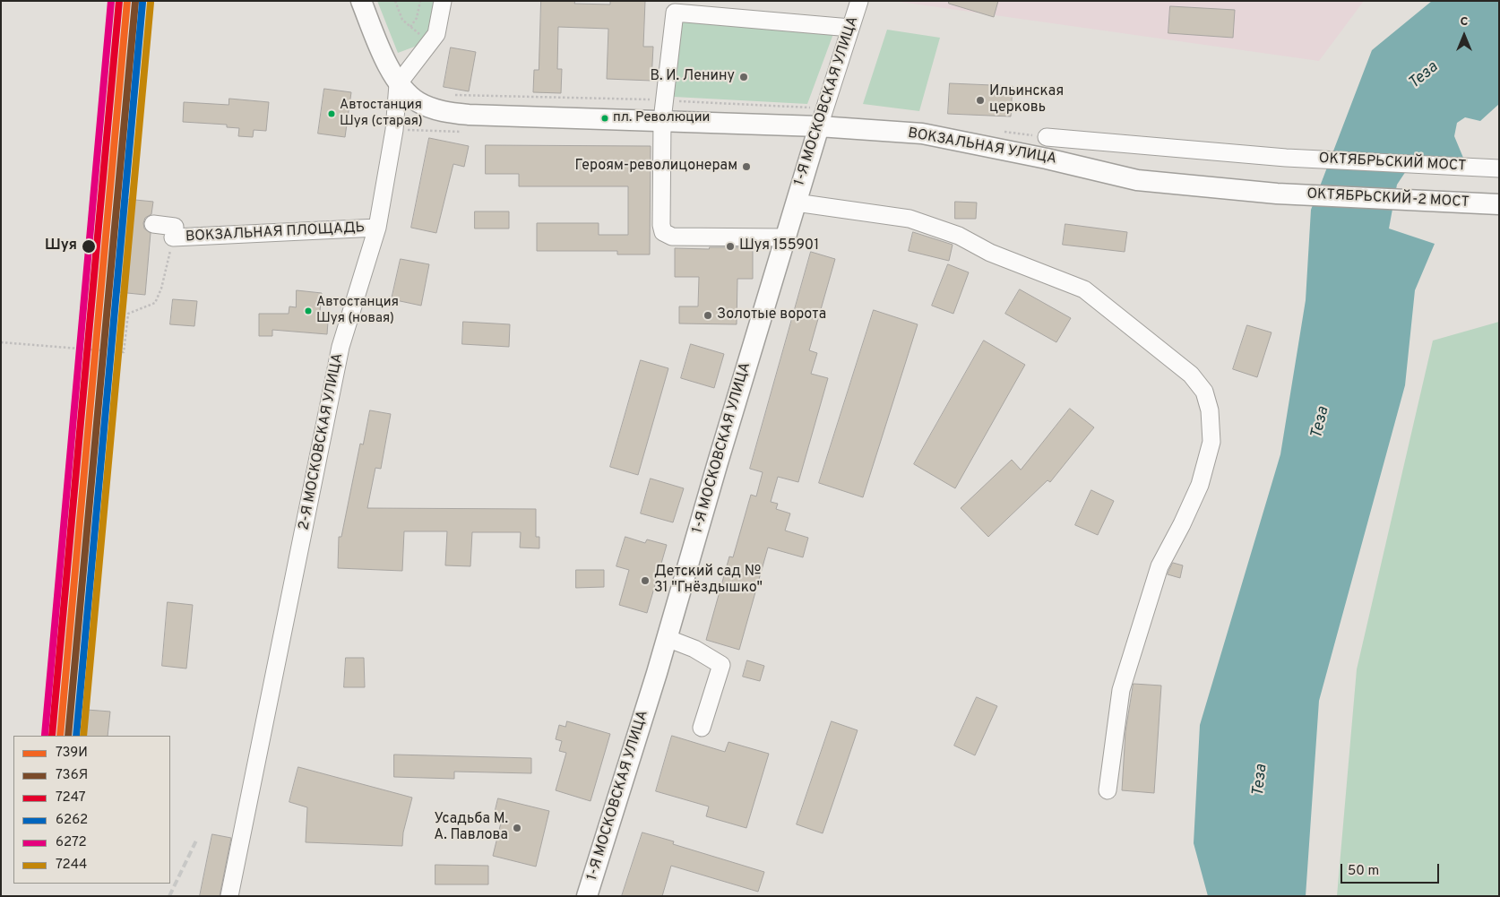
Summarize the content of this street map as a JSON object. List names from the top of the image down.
{
  "streets": {
    "main road": ["1-Я МОСКОВСКАЯ УЛИЦА", "ВОКЗАЛЬНАЯ УЛИЦА", "ОКТЯБРЬСКИЙ-2 МОСТ"],
    "street": ["ОКТЯБРЬСКИЙ МОСТ", "ВОКЗАЛЬНАЯ ПЛОЩАДЬ", "2-Я МОСКОВСКАЯ УЛИЦА"]
  },
  "crossings": [
    ["1-Я МОСКОВСКАЯ УЛИЦА", "ВОКЗАЛЬНАЯ УЛИЦА"],
    ["ВОКЗАЛЬНАЯ УЛИЦА", "ОКТЯБРЬСКИЙ-2 МОСТ"],
    ["ВОКЗАЛЬНАЯ УЛИЦА", "2-Я МОСКОВСКАЯ УЛИЦА"],
    ["ВОКЗАЛЬНАЯ ПЛОЩАДЬ", "2-Я МОСКОВСКАЯ УЛИЦА"]
  ],
  "water": ["Теза"],
  "places": [
    "В. И. Ленину",
    "Ильинская церковь",
    "Автостанция Шуя (старая)",
    "пл. Революции",
    "Героям-револицонерам",
    "Шуя",
    "Шуя 155901",
    "Автостанция Шуя (новая)",
    "Золотые ворота",
    "Детский сад № 31 \"Гнёздышко\"",
    "Усадьба М. А. Павлова"
  ],
  "lines": [
    "transit line 739И",
    "transit line 7247",
    "transit line 6272",
    "transit line 736Я",
    "transit line 6262",
    "transit line 7244"
  ],
  "legend": [
    "739И",
    "736Я",
    "7247",
    "6262",
    "6272",
    "7244"
  ],
  "scale_bar": "50 m",
  "north": "top"
}
